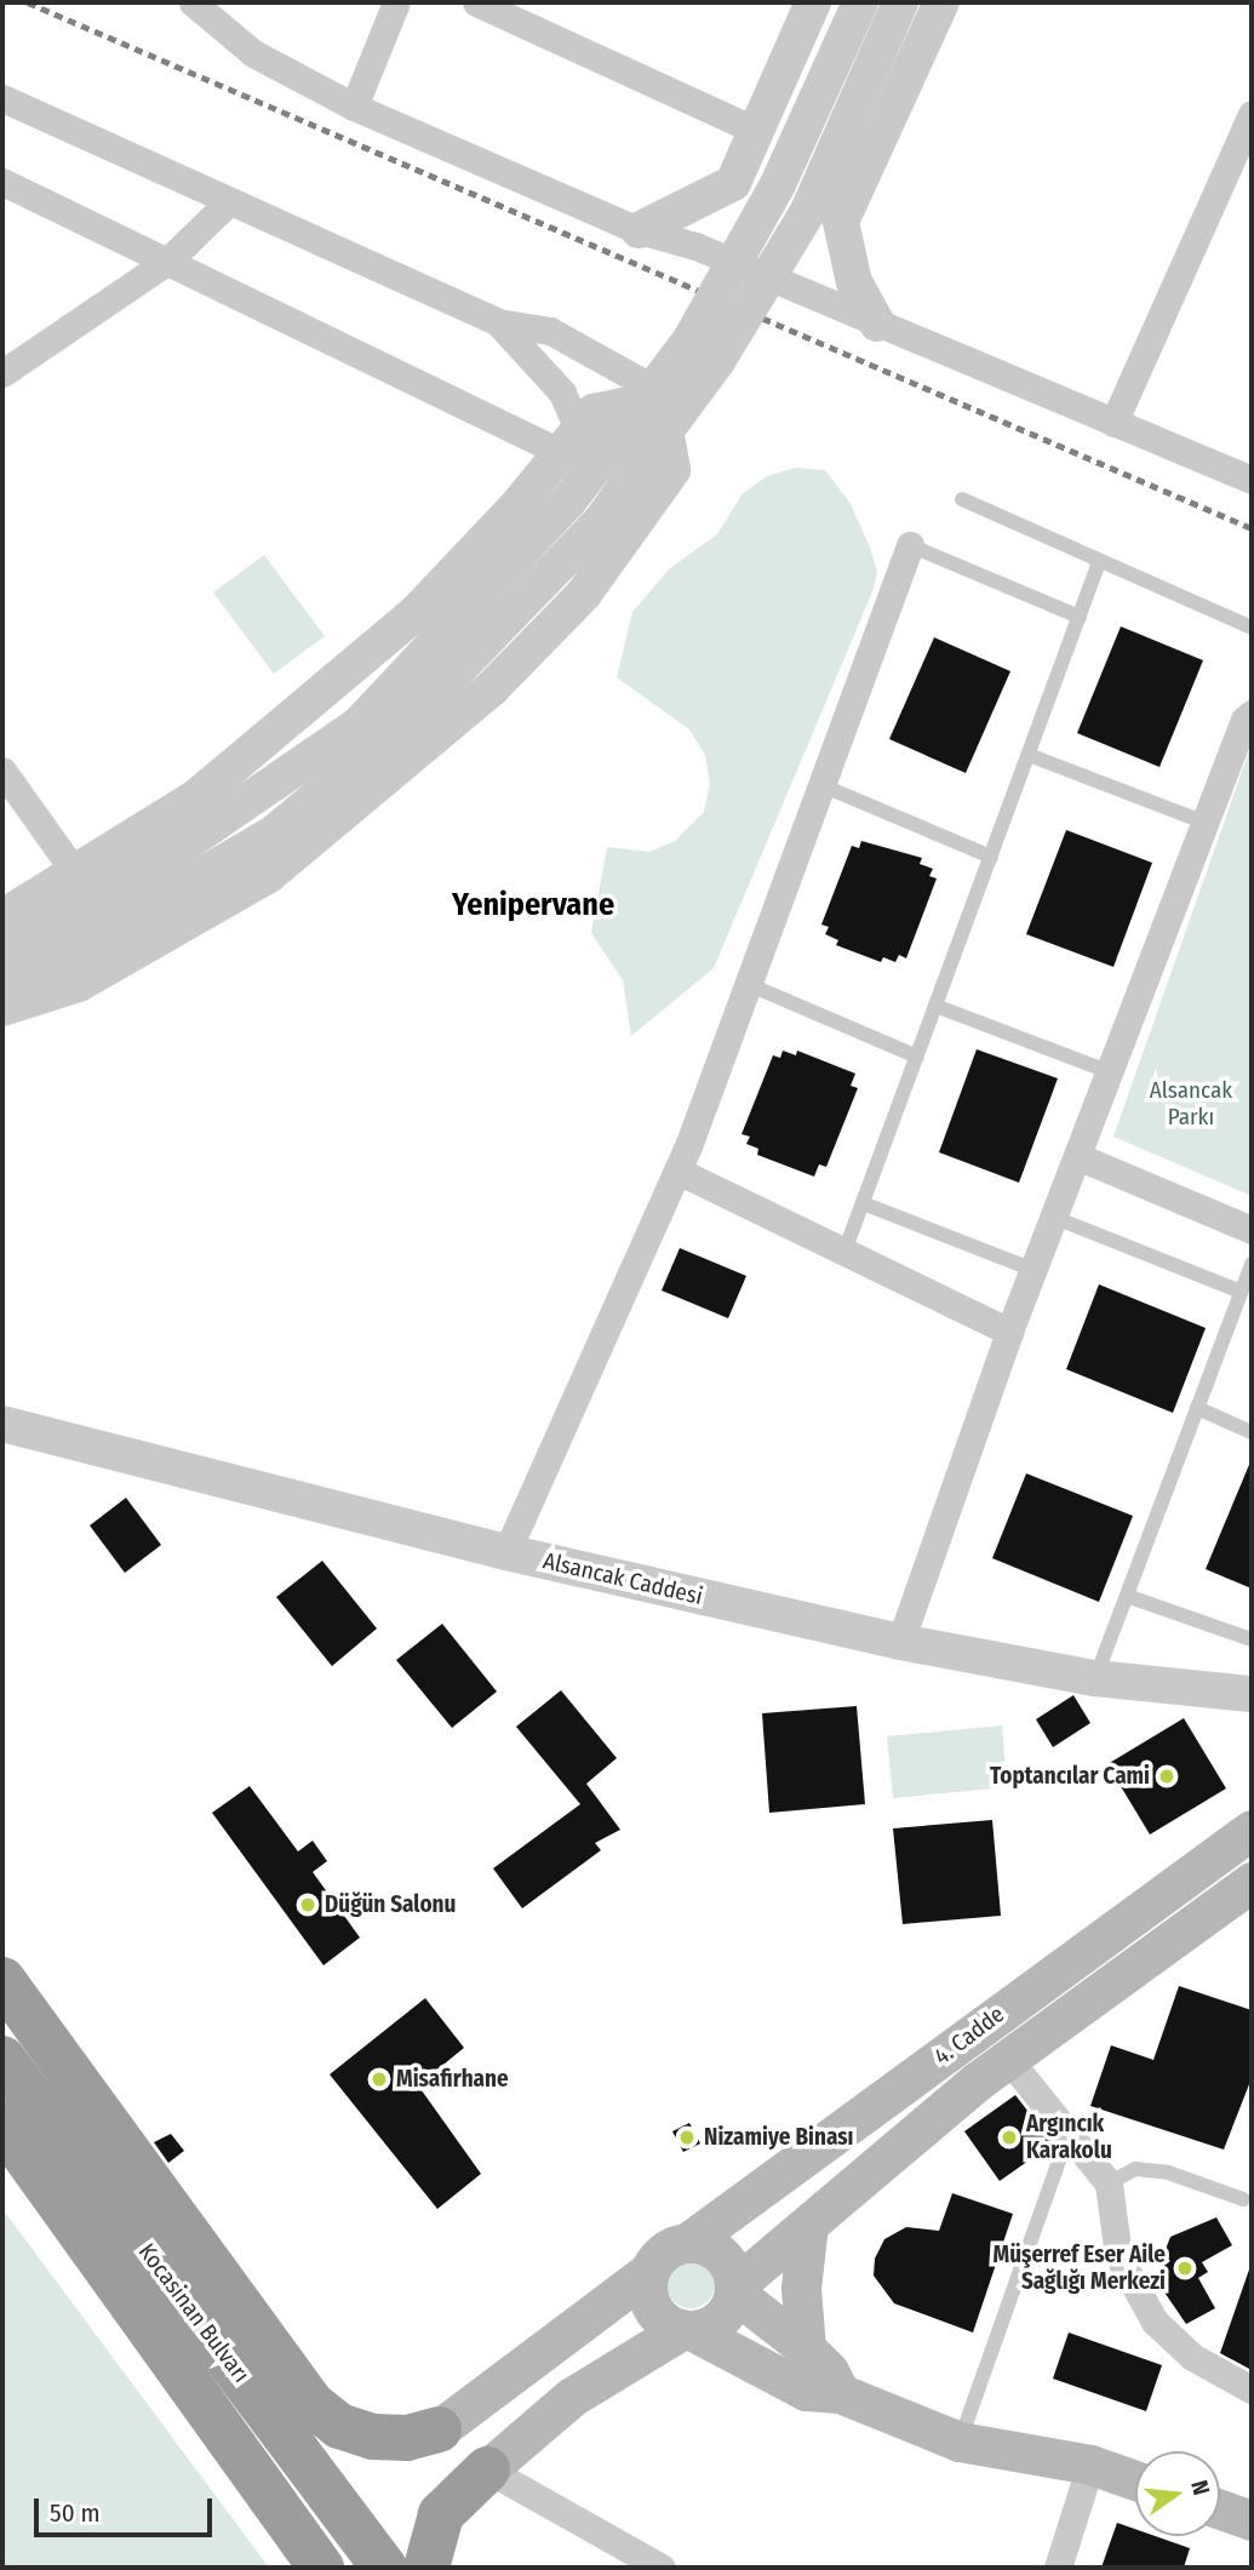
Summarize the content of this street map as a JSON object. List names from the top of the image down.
{
  "streets": {
    "highway": ["Kocasinan Bulvarı"],
    "main road": ["4. Cadde"],
    "street": ["Alsancak Caddesi"]
  },
  "districts": ["Yenipervane"],
  "parks": ["Alsancak Parkı"],
  "places": [
    "Toptancılar Cami",
    "Düğün Salonu",
    "Misafirhane",
    "Nizamiye Binası",
    "Argıncık Karakolu",
    "Müşerref Eser Aile Sağlığı Merkezi"
  ],
  "scale_bar": "50 m",
  "north": "right"
}
